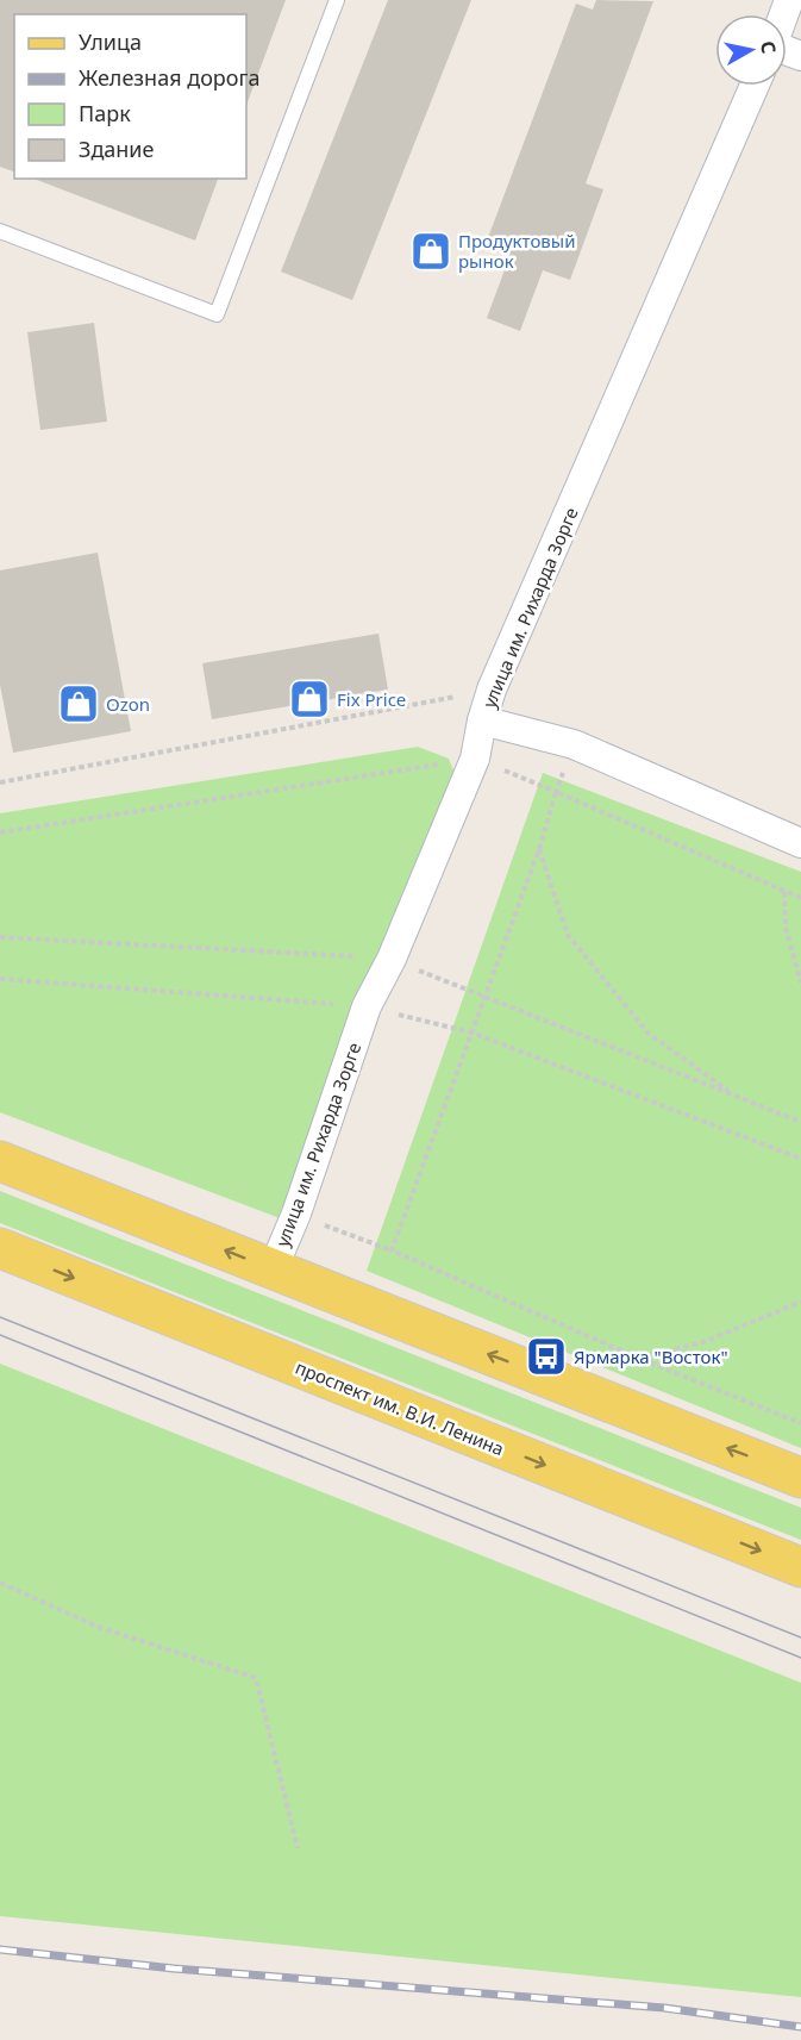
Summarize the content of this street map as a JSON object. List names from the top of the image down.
{
  "streets": {
    "main road": ["проспект им. В.И. Ленина"],
    "street": ["улица им. Рихарда Зорге"]
  },
  "places": {
    "shop": ["Продуктовый рынок", "Fix Price", "Ozon"],
    "bus stop": ["Ярмарка \"Восток\""]
  },
  "legend": [
    "Улица",
    "Железная дорога",
    "Парк",
    "Здание"
  ],
  "north": "right"
}
